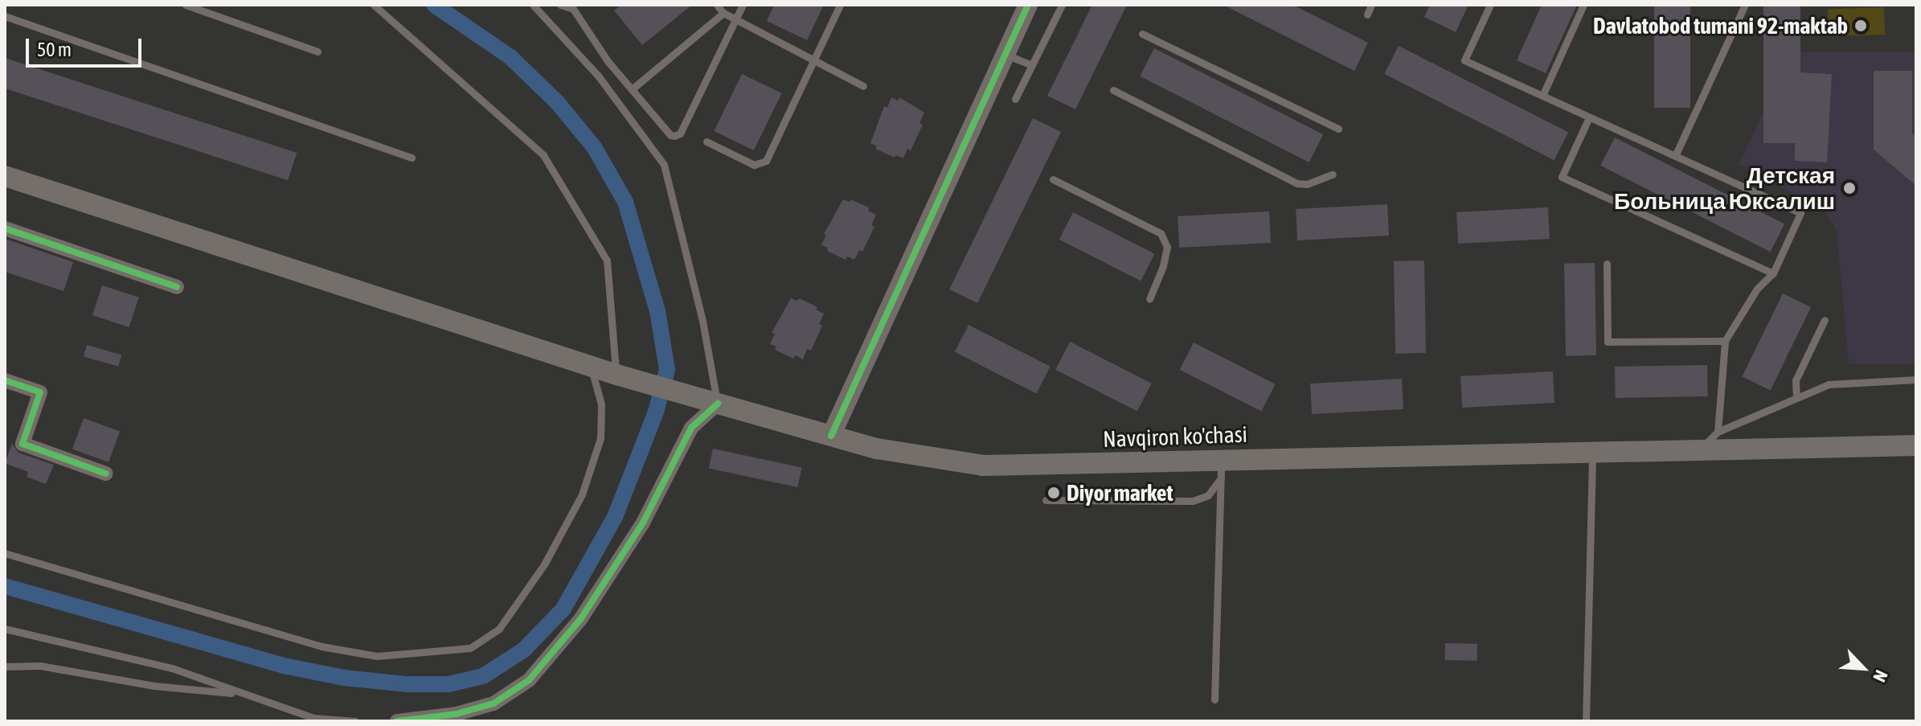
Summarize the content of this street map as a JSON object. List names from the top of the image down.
{
  "streets": {
    "main road": ["Navqiron ko'chasi"]
  },
  "places": ["Davlatobod tumani 92-maktab", "Детская Больница Юксалиш", "Diyor market"],
  "scale_bar": "50 m",
  "north": "bottom right"
}
